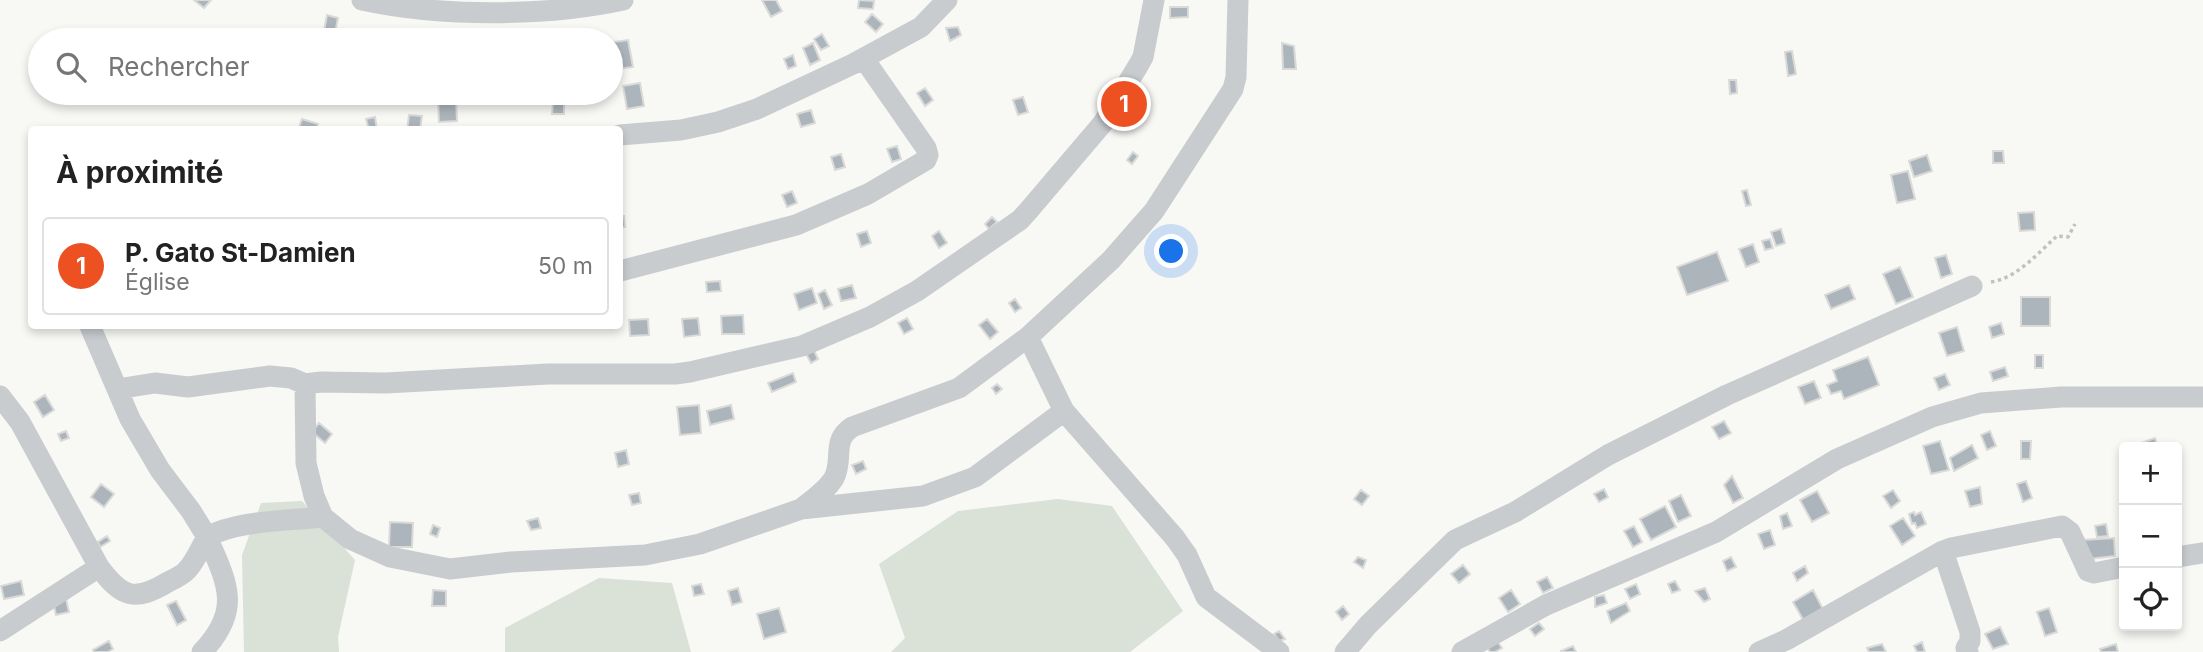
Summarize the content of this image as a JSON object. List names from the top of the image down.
{
  "page": {
    "search": "Rechercher",
    "pins": "1",
    "heading": "À proximité",
    "list": [
      {
        "mark": "1",
        "name": "P. Gato St-Damien",
        "note": "Église",
        "value": "50 m"
      }
    ],
    "map_buttons": ["+", "−"]
  }
}
